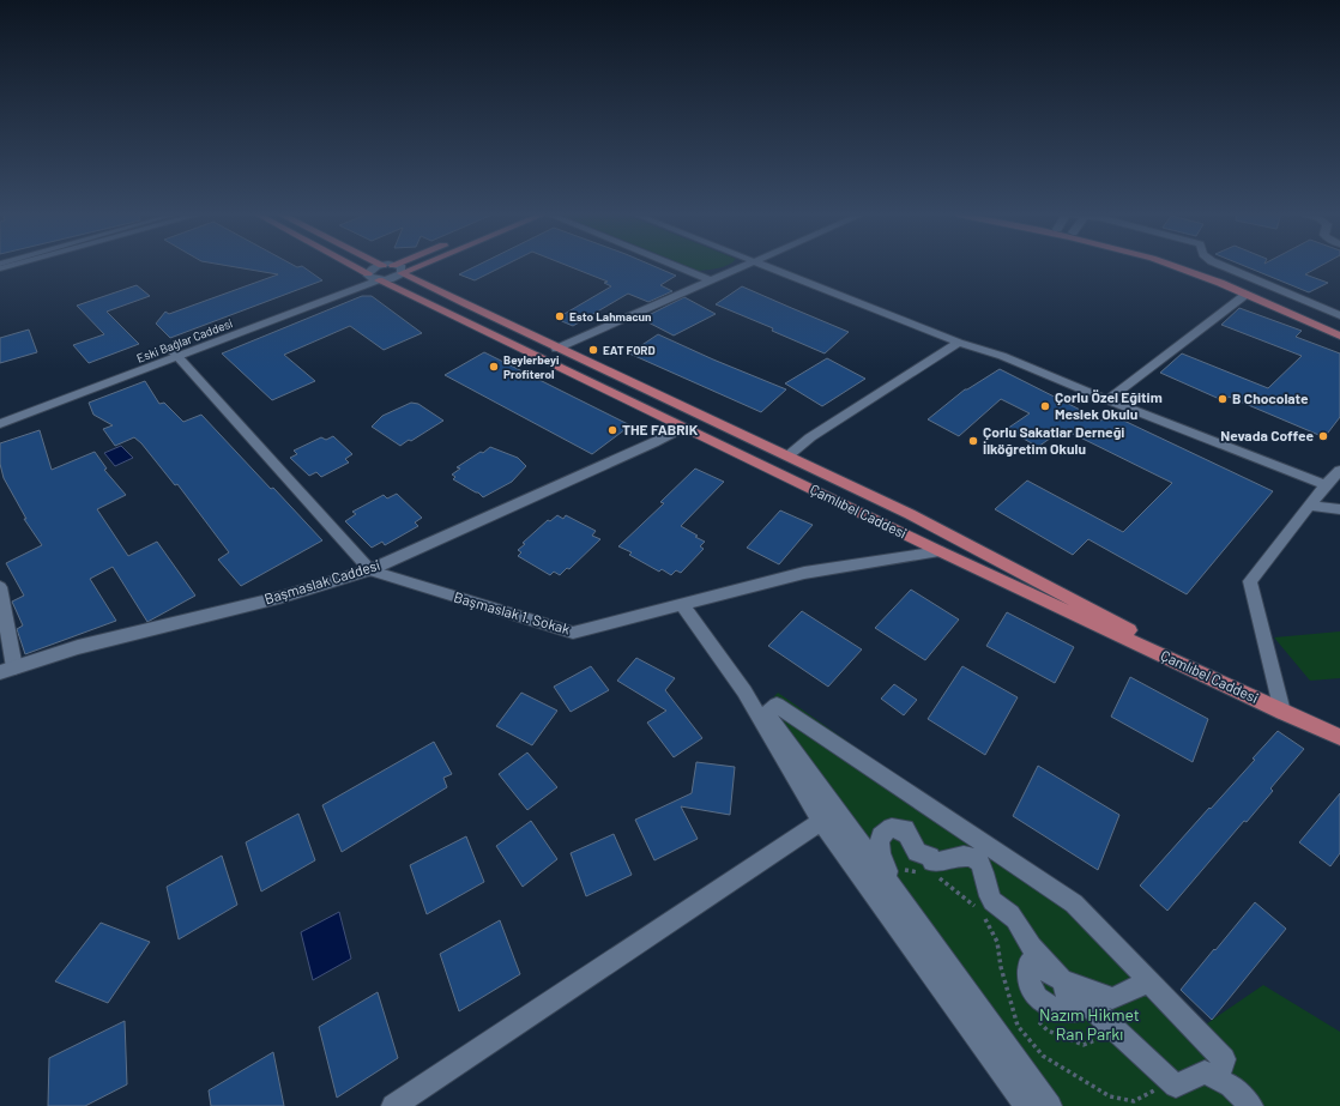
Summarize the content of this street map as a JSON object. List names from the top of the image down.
{
  "streets": {
    "main road": ["Çamlıbel Caddesi"],
    "street": ["Eski Bağlar Caddesi", "Başmaslak Caddesi", "Başmaslak 1. Sokak"]
  },
  "crossings": [
    ["Eski Bağlar Caddesi", "Çamlıbel Caddesi"],
    ["Çamlıbel Caddesi", "Başmaslak Caddesi"],
    ["Çamlıbel Caddesi", "Başmaslak 1. Sokak"],
    ["Başmaslak Caddesi", "Başmaslak 1. Sokak"]
  ],
  "parks": ["Nazım Hikmet Ran Parkı"],
  "places": [
    "Esto Lahmacun",
    "EAT FORD",
    "Beylerbeyi Profiterol",
    "B Chocolate",
    "Çorlu Özel Eğitim Meslek Okulu",
    "THE FABRIK",
    "Nevada Coffee",
    "Çorlu Sakatlar Derneği İlköğretim Okulu"
  ]
}
